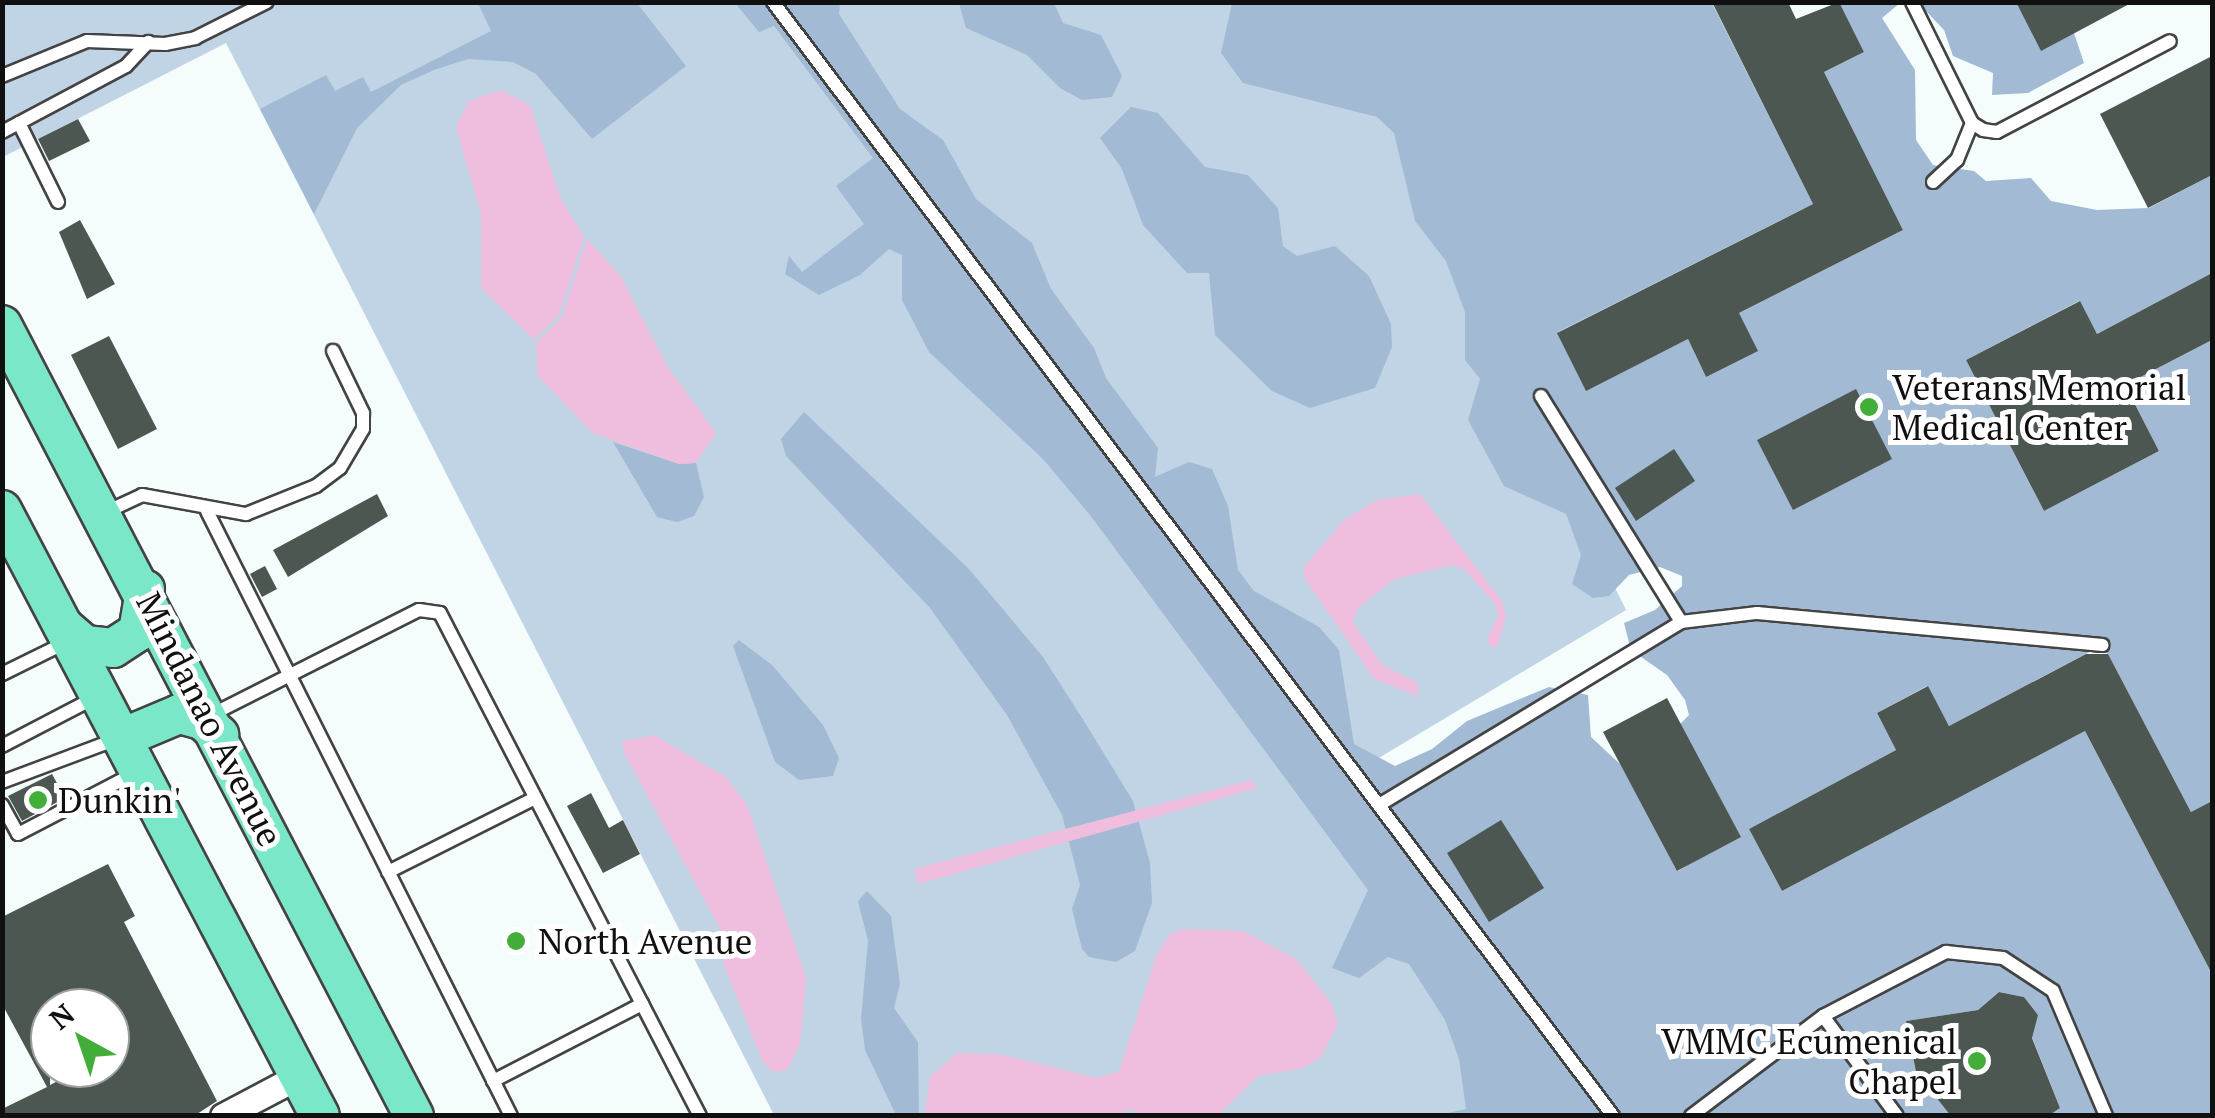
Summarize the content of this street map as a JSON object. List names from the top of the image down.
{
  "streets": {
    "main road": ["Mindanao Avenue"]
  },
  "places": [
    "Veterans Memorial Medical Center",
    "Dunkin'",
    "North Avenue",
    "VMMC Ecumenical Chapel"
  ],
  "north": "top left"
}
